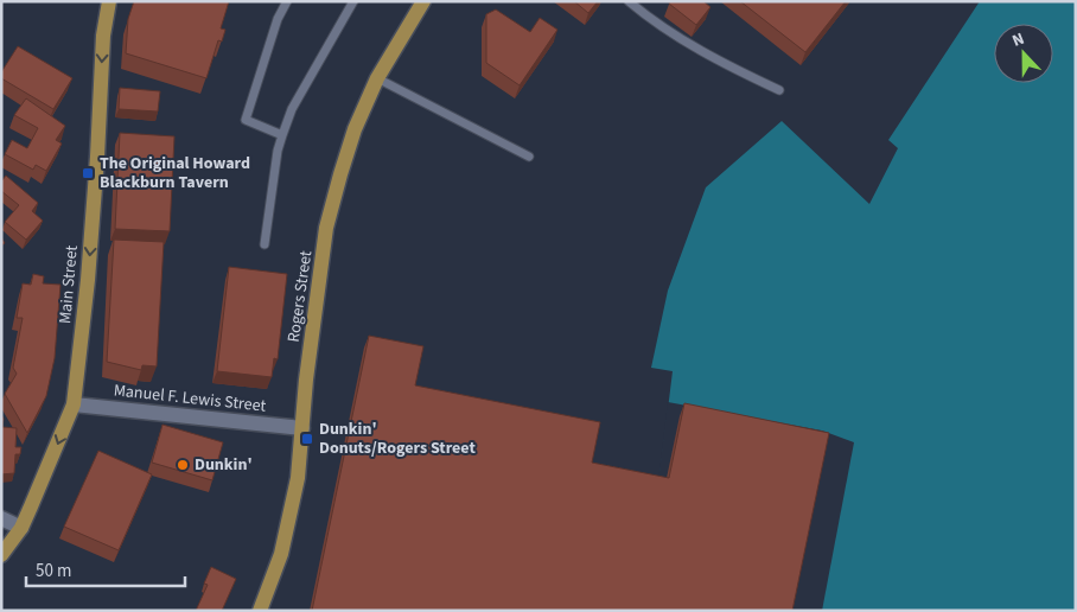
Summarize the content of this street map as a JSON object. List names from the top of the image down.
{
  "streets": {
    "main road": ["Main Street", "Rogers Street"],
    "street": ["Manuel F. Lewis Street"]
  },
  "crossings": [
    ["Main Street", "Manuel F. Lewis Street"],
    ["Rogers Street", "Manuel F. Lewis Street"]
  ],
  "one_way": ["Main Street"],
  "places": {
    "transit": ["The Original Howard Blackburn Tavern", "Dunkin' Donuts/Rogers Street"],
    "other": ["Dunkin'"]
  },
  "scale_bar": "50 m",
  "north": "top"
}
